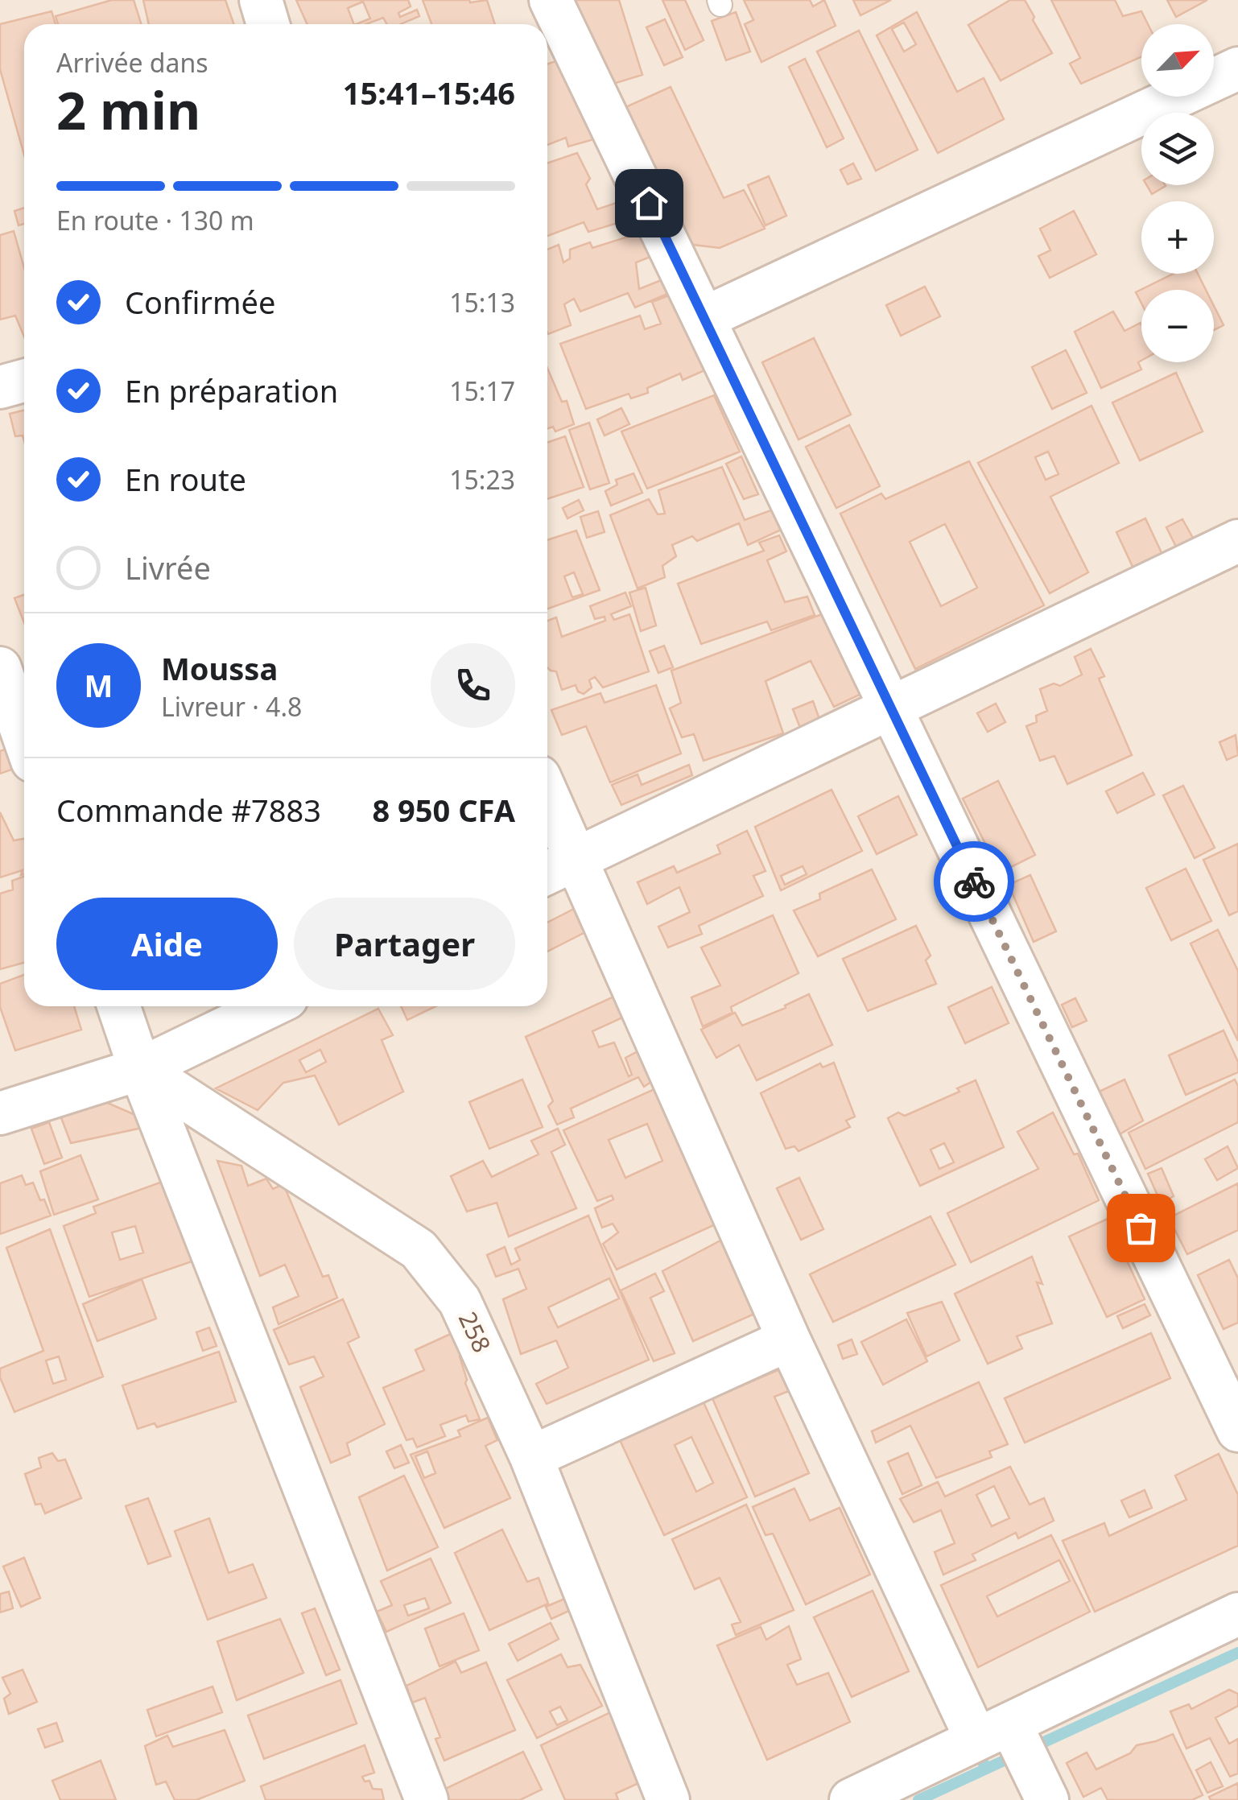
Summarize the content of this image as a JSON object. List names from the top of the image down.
{
  "streets": {
    "street": ["258"]
  },
  "north": "top right",
  "page": {
    "map_buttons": ["+", "−"],
    "heading": ["2 min", "Arrivée dans", "15:41–15:46"],
    "panel": [
      "Moussa",
      "Livreur · 4.8",
      "Commande #7883",
      "8 950 CFA"
    ],
    "bar": "En route · 130 m",
    "list": [
      ["Confirmée", "15:13"],
      ["En préparation", "15:17"],
      ["En route", "15:23"],
      "Livrée"
    ],
    "round": "M",
    "buttons": ["Aide", "Partager"]
  }
}
